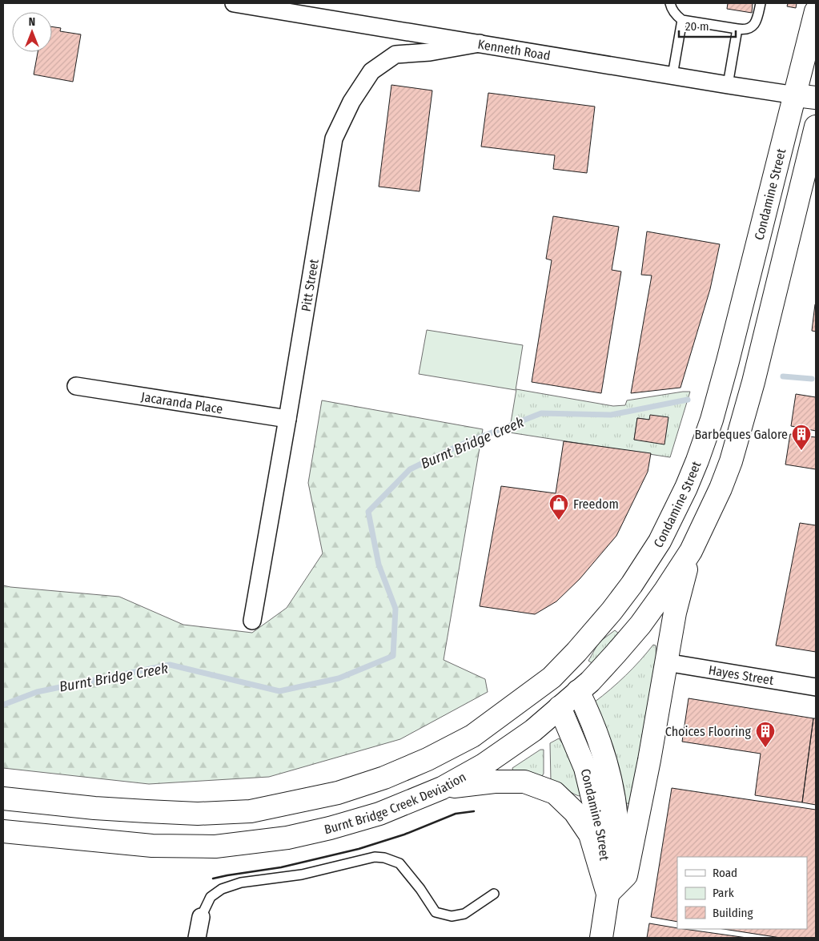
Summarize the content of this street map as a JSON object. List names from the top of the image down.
{
  "streets": {
    "main road": ["Condamine Street", "Burnt Bridge Creek Deviation"],
    "street": [
      "Kenneth Road",
      "Pitt Street",
      "Jacaranda Place",
      "Hayes Street"
    ]
  },
  "crossings": [
    ["Kenneth Road", "Condamine Street"],
    ["Kenneth Road", "Pitt Street"],
    ["Condamine Street", "Burnt Bridge Creek Deviation"],
    ["Pitt Street", "Jacaranda Place"]
  ],
  "water": ["Burnt Bridge Creek"],
  "places": {
    "building": ["Barbeques Galore", "Choices Flooring"],
    "shop": ["Freedom"]
  },
  "legend": ["Road", "Park", "Building"],
  "scale_bar": "20 m",
  "north": "top"
}
